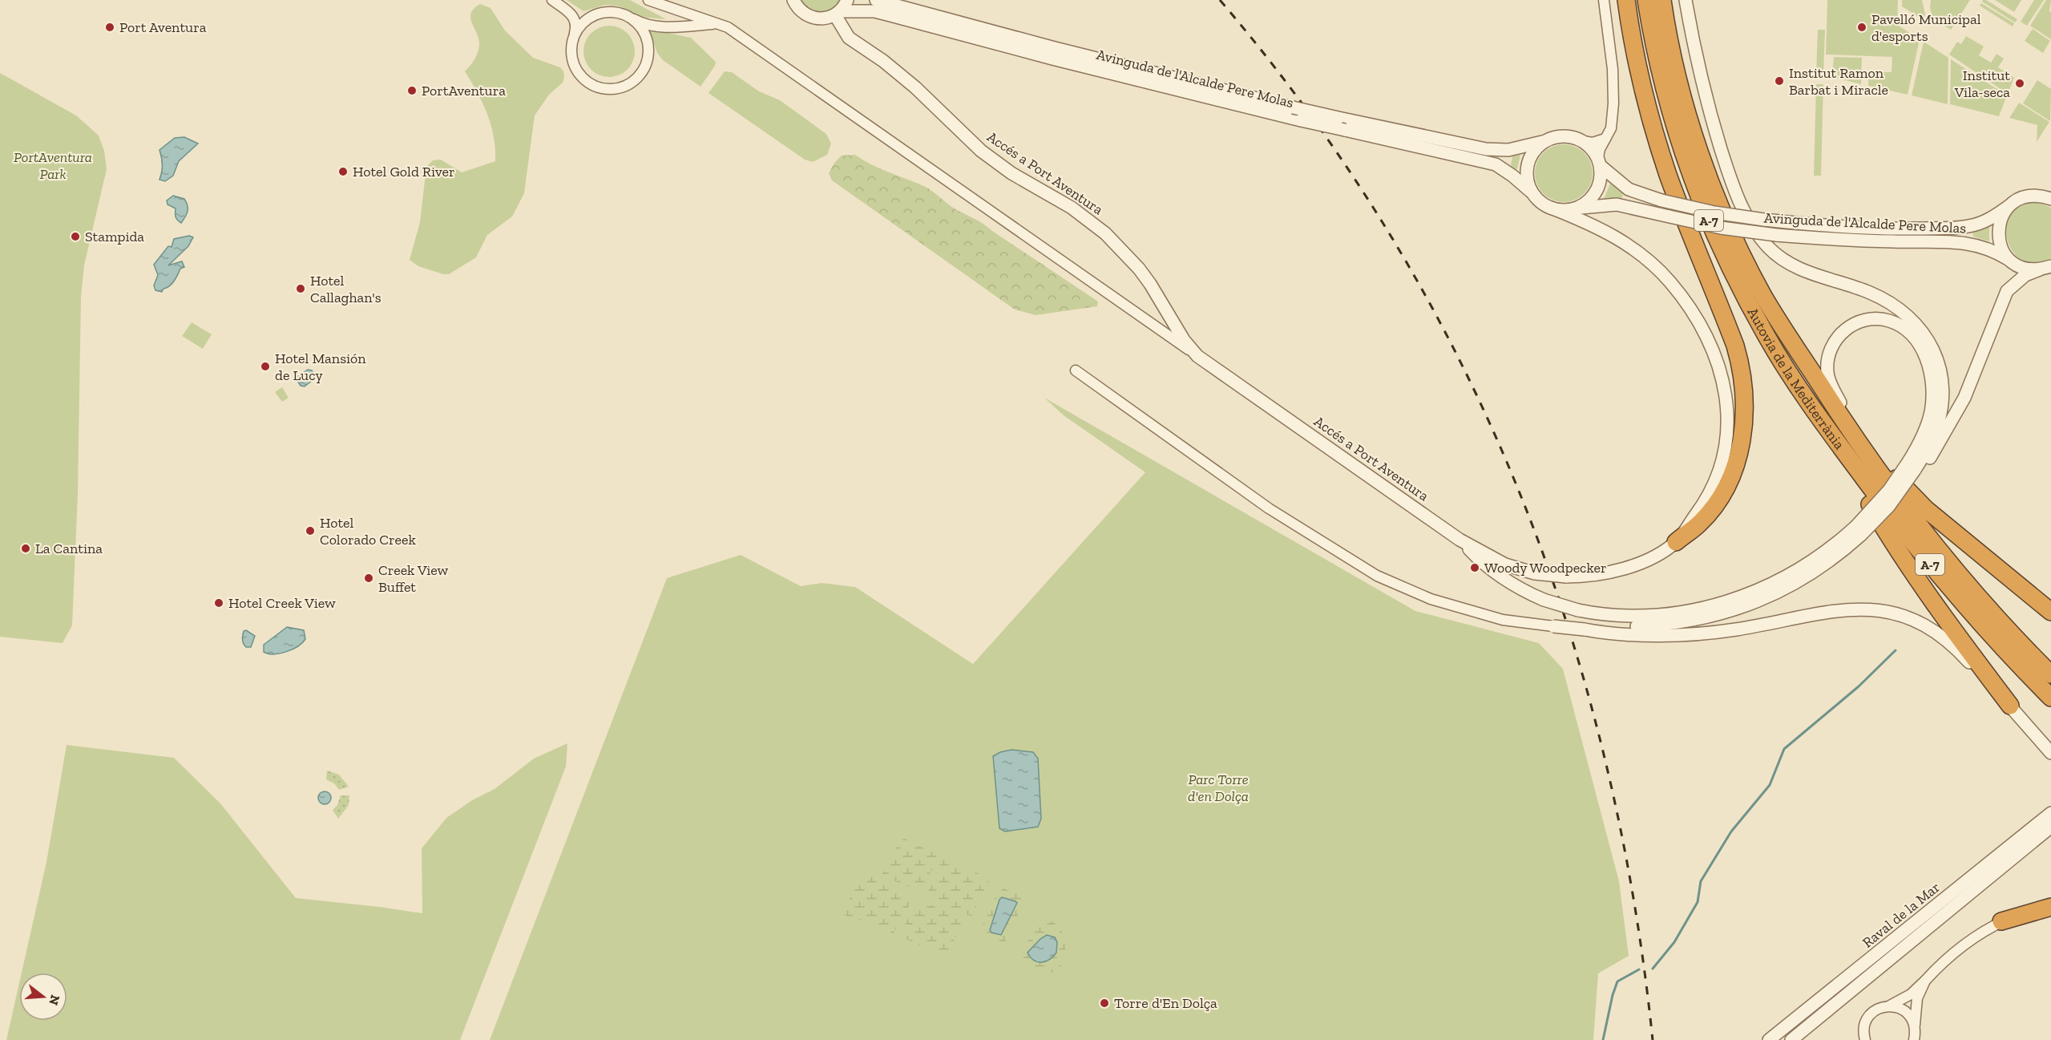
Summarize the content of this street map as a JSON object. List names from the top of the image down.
{
  "streets": {
    "highway": ["A-7", "Autovia de la Mediterrània"],
    "street": ["Avinguda de l'Alcalde Pere Molas", "Accés a Port Aventura", "Raval de la Mar"]
  },
  "crossings": [
    ["Avinguda de l'Alcalde Pere Molas", "Accés a Port Aventura"]
  ],
  "parks": ["PortAventura Park", "Parc Torre d'en Dolça"],
  "places": [
    "Port Aventura",
    "Pavelló Municipal d'esports",
    "Institut Ramon Barbat i Miracle",
    "Institut Vila-seca",
    "PortAventura",
    "Hotel Gold River",
    "Stampida",
    "Hotel Callaghan's",
    "Hotel Mansión de Lucy",
    "Hotel Colorado Creek",
    "La Cantina",
    "Woody Woodpecker",
    "Creek View Buffet",
    "Hotel Creek View",
    "Torre d'En Dolça"
  ],
  "north": "right"
}
